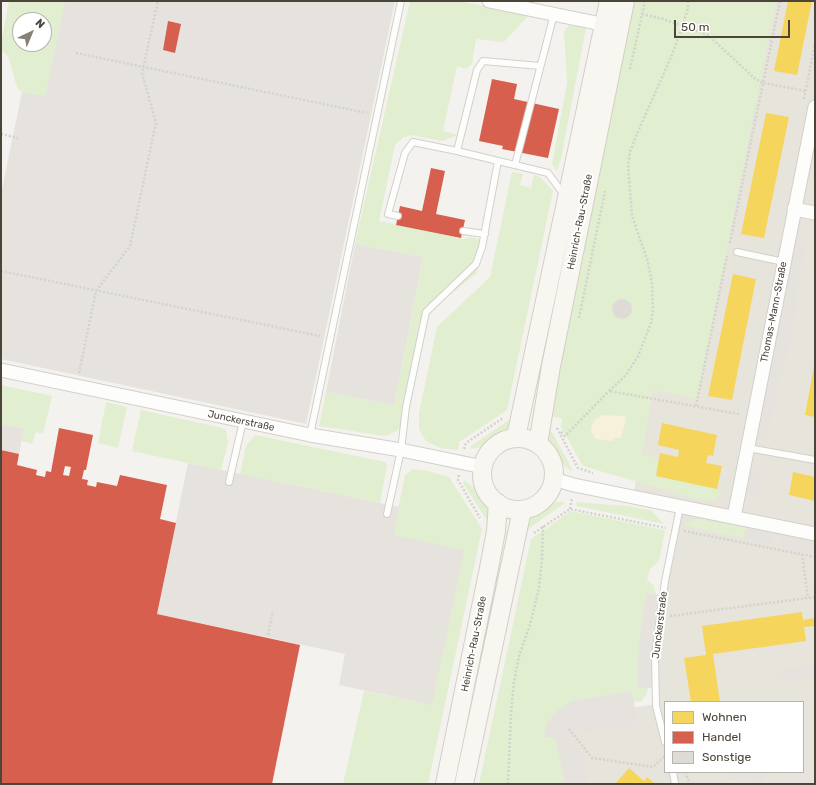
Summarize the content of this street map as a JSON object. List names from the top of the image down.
{
  "streets": {
    "main road": ["Heinrich-Rau-Straße"],
    "street": ["Thomas-Mann-Straße", "Junckerstraße"]
  },
  "crossings": [
    ["Heinrich-Rau-Straße", "Junckerstraße"]
  ],
  "legend": ["Wohnen", "Handel", "Sonstige"],
  "scale_bar": "50 m",
  "north": "top right"
}
